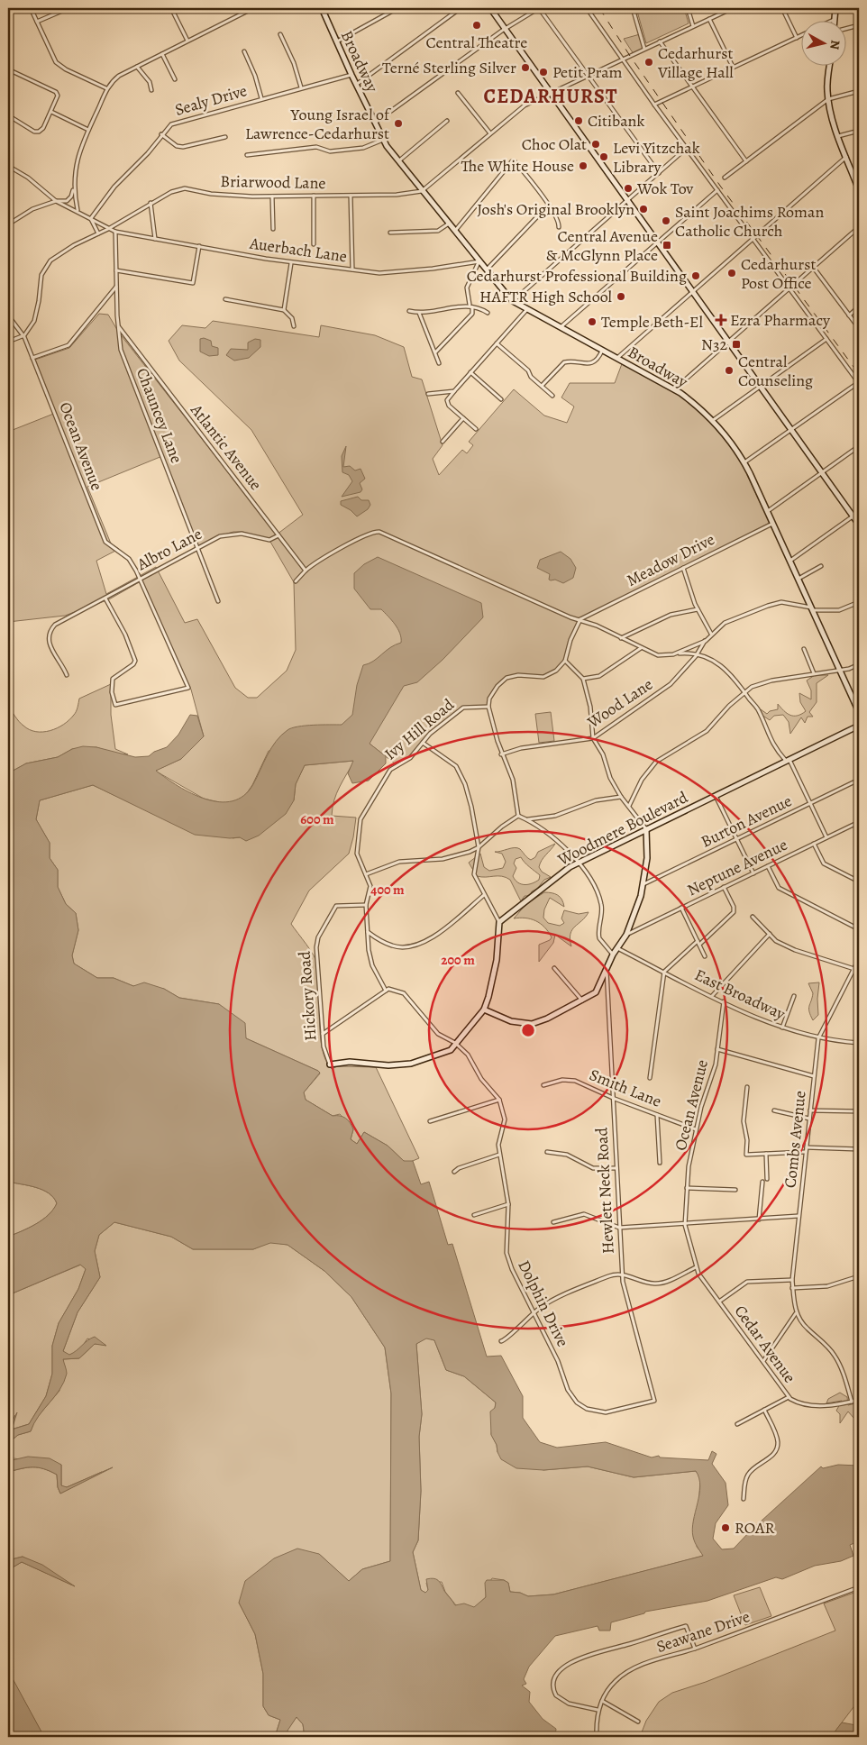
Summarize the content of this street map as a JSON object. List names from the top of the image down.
{
  "streets": {
    "street": [
      "Broadway",
      "Sealy Drive",
      "Briarwood Lane",
      "Auerbach Lane",
      "Chauncey Lane",
      "Ocean Avenue",
      "Atlantic Avenue",
      "Albro Lane",
      "Meadow Drive",
      "Wood Lane",
      "Ivy Hill Road",
      "Burton Avenue",
      "Woodmere Boulevard",
      "Neptune Avenue",
      "East Broadway",
      "Hickory Road",
      "Smith Lane",
      "Combs Avenue",
      "Hewlett Neck Road",
      "Dolphin Drive",
      "Cedar Avenue",
      "Seawane Drive"
    ]
  },
  "crossings": [
    ["Broadway", "Sealy Drive"],
    ["Broadway", "Briarwood Lane"],
    ["Broadway", "Auerbach Lane"],
    ["Broadway", "Meadow Drive"],
    ["Broadway", "Wood Lane"],
    ["Briarwood Lane", "Ocean Avenue"],
    ["Auerbach Lane", "Chauncey Lane"],
    ["Chauncey Lane", "Atlantic Avenue"],
    ["Chauncey Lane", "Albro Lane"],
    ["Ocean Avenue", "Albro Lane"],
    ["Ocean Avenue", "East Broadway"],
    ["Ocean Avenue", "Smith Lane"],
    ["Ocean Avenue", "Cedar Avenue"],
    ["Atlantic Avenue", "Albro Lane"],
    ["Ivy Hill Road", "Hickory Road"],
    ["East Broadway", "Combs Avenue"],
    ["Smith Lane", "Hewlett Neck Road"],
    ["Hewlett Neck Road", "Dolphin Drive"]
  ],
  "districts": ["CEDARHURST"],
  "places": {
    "other": [
      "Central Theatre",
      "Cedarhurst Village Hall",
      "Terné Sterling Silver",
      "Petit Pram",
      "Citibank",
      "Young Israel of Lawrence-Cedarhurst",
      "Choc Olat",
      "Levi Yitzchak Library",
      "The White House",
      "Wok Tov",
      "Josh's Original Brooklyn",
      "Saint Joachims Roman Catholic Church",
      "Cedarhurst Post Office",
      "Cedarhurst Professional Building",
      "HAFTR High School",
      "Temple Beth-El",
      "Central Counseling",
      "ROAR"
    ],
    "transit": ["Central Avenue & McGlynn Place", "N32"],
    "health": ["Ezra Pharmacy"]
  },
  "north": "right",
  "rings": ["600 m", "400 m", "200 m"]
}
